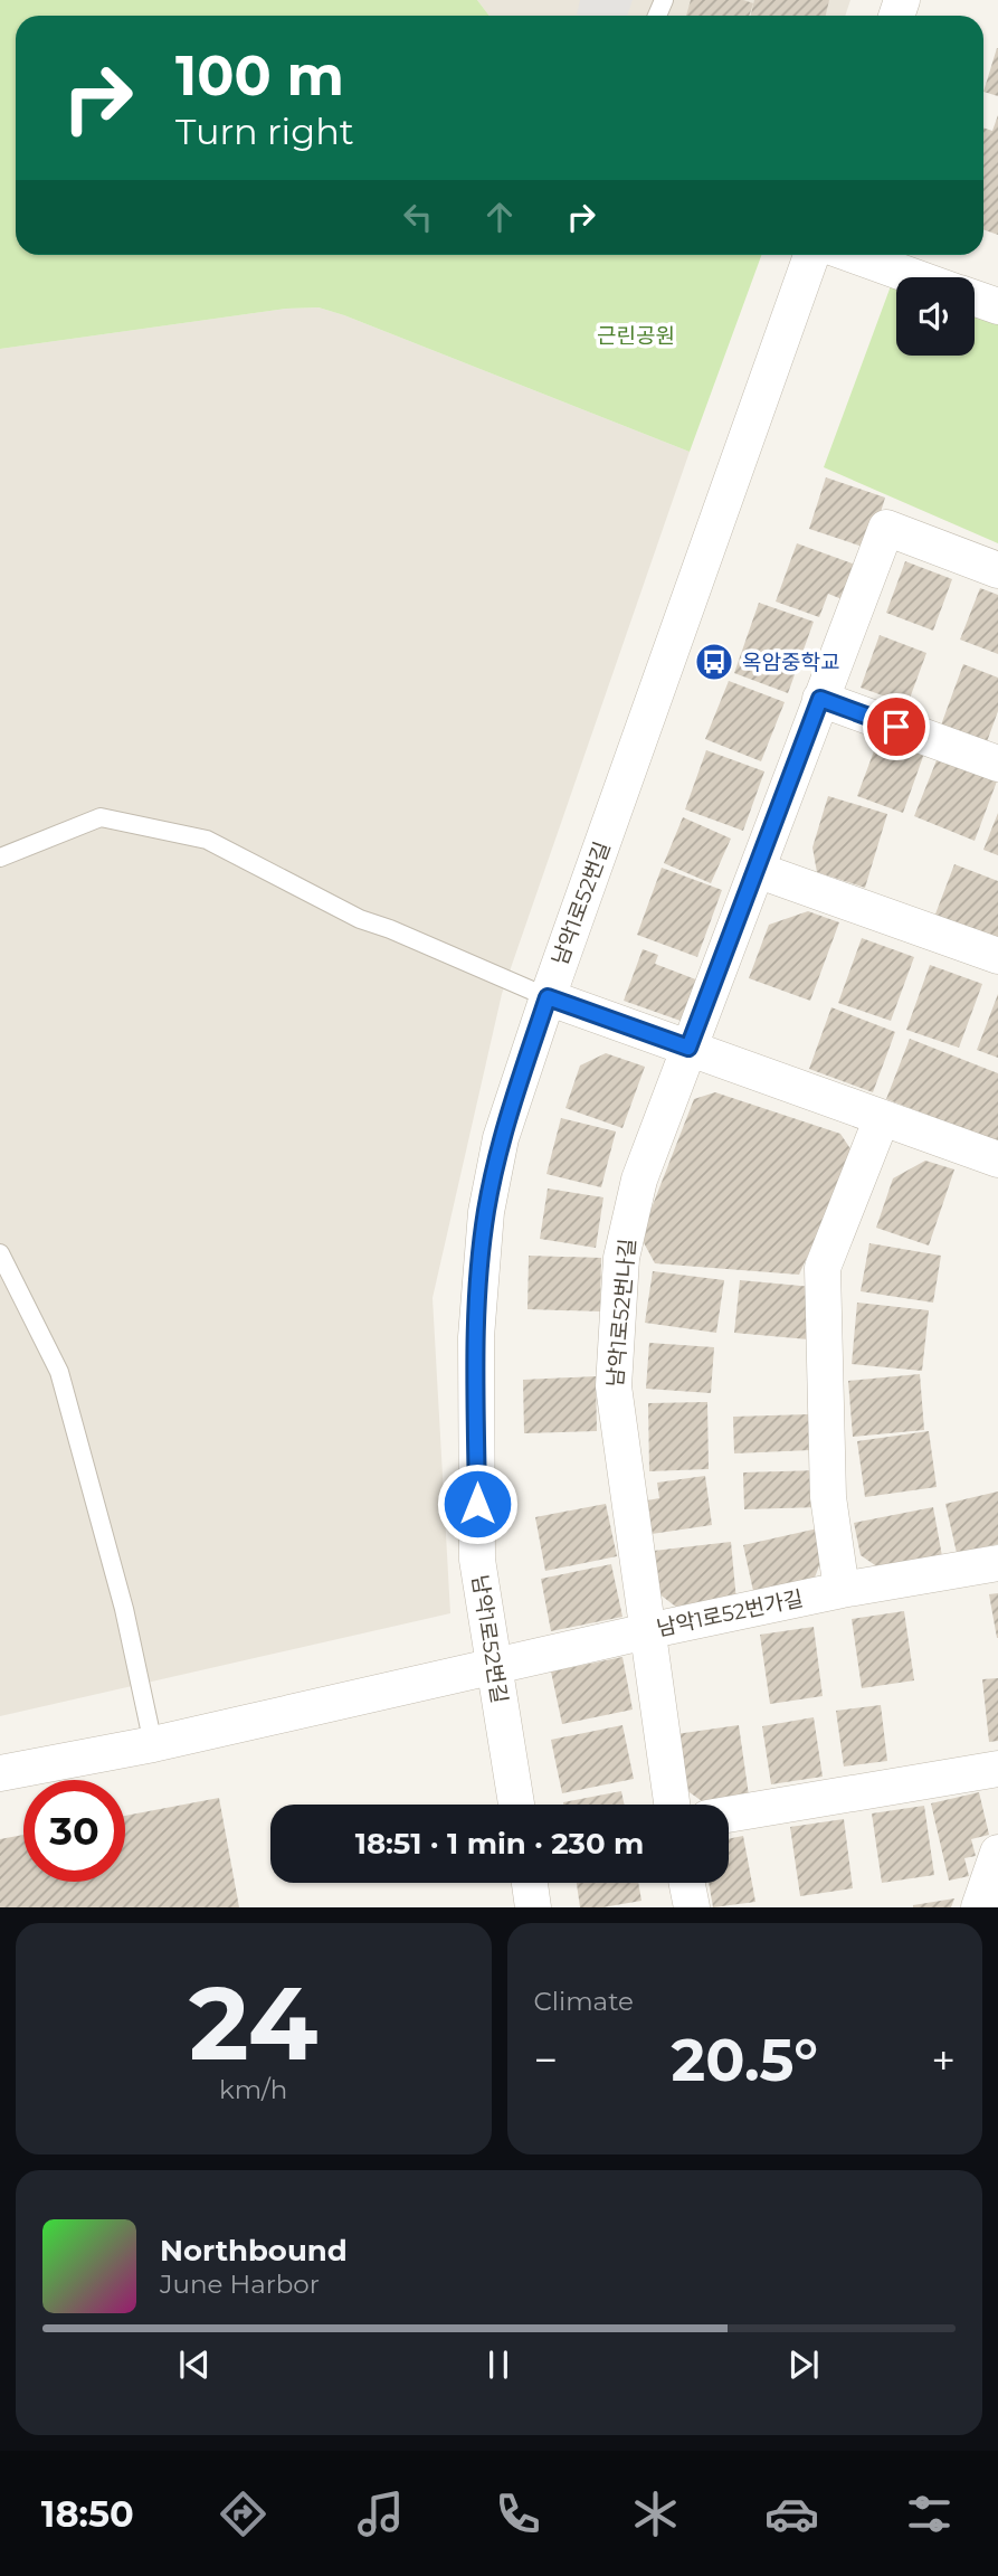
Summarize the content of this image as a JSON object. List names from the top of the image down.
{
  "streets": {
    "street": ["남악1로52번길", "남악1로52번나길", "남악1로52번가길"]
  },
  "crossings": [
    ["남악1로52번나길", "남악1로52번가길"]
  ],
  "parks": ["근린공원"],
  "places": {
    "bus stop": ["옥암중학교"]
  },
  "page": {
    "turn": ["100 m", "Turn right"],
    "limit": "30",
    "trip": "18:51 · 1 min · 230 m",
    "tile": [
      ["24", "km/h"],
      "Climate"
    ],
    "heat": ["−", "20.5°", "+"],
    "song": ["Northbound", "June Harbor"],
    "tabs": "18:50"
  }
}
